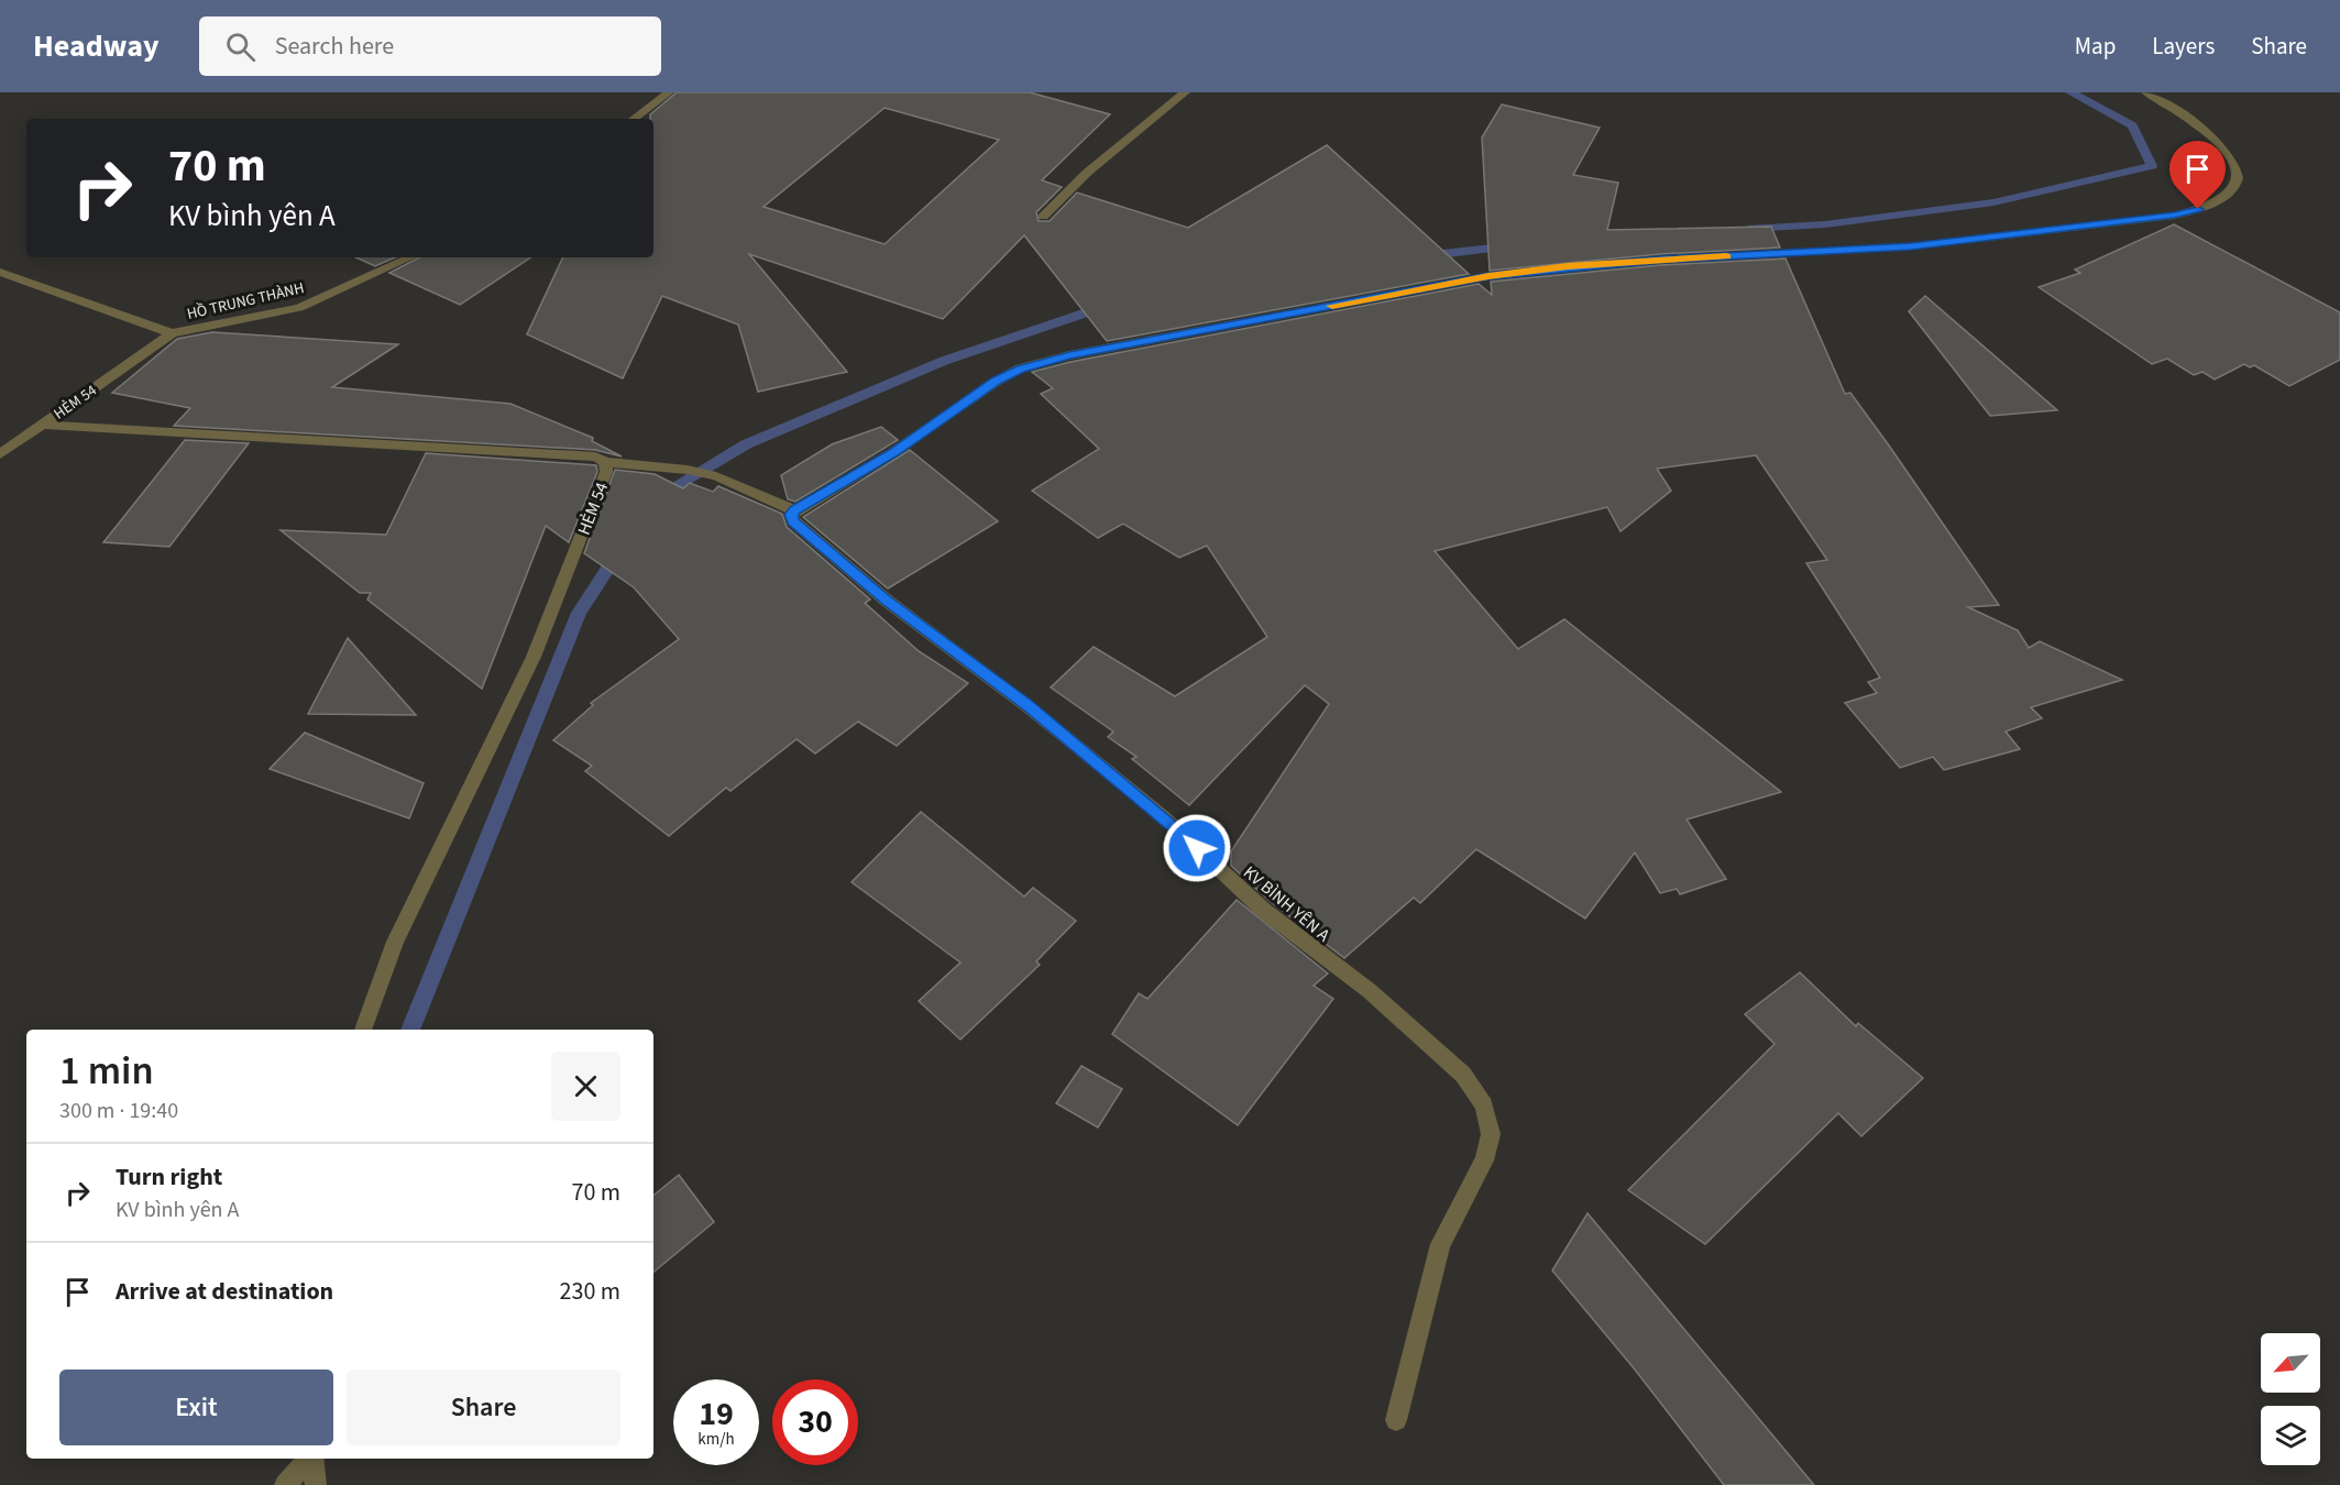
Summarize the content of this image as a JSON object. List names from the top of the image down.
{
  "streets": {
    "street": ["HỒ TRUNG THÀNH", "HẺM 54", "KV BÌNH YÊN A"]
  },
  "crossings": [
    ["HỒ TRUNG THÀNH", "HẺM 54"]
  ],
  "north": "bottom left",
  "page": {
    "header": "Headway",
    "search": "Search here",
    "nav": ["Map", "Layers", "Share"],
    "turn": ["70 m", "KV bình yên A"],
    "heading": ["1 min", "300 m · 19:40"],
    "list": [
      {
        "name": "Turn right",
        "note": "KV bình yên A",
        "value": "70 m"
      },
      {
        "name": "Arrive at destination",
        "value": "230 m"
      }
    ],
    "buttons": ["Exit", "Share"],
    "speed": "19 km/h",
    "limit": "30"
  }
}
